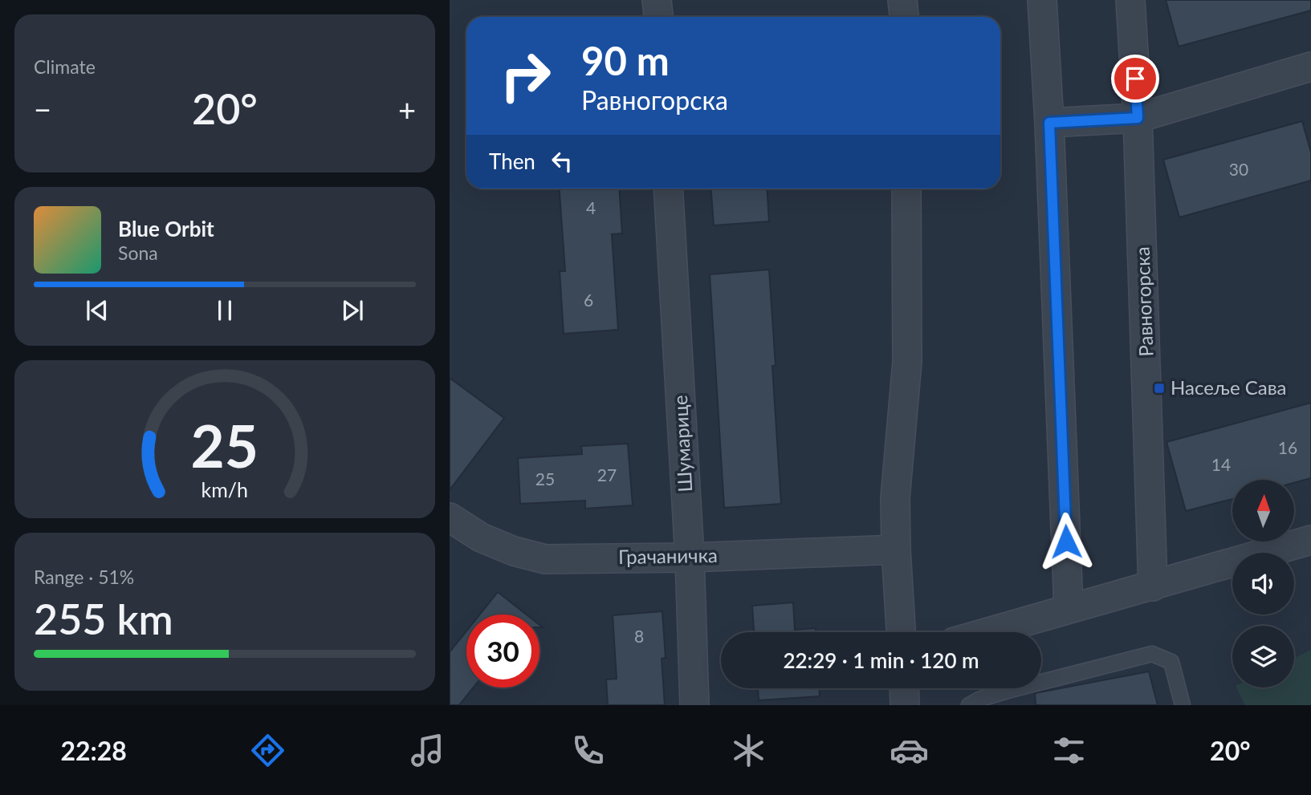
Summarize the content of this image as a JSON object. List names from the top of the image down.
{
  "streets": {
    "street": ["Равногорска", "Шумарице", "Грачаничка"]
  },
  "crossings": [
    ["Шумарице", "Грачаничка"]
  ],
  "places": {
    "transit": ["Насеље Сава"]
  },
  "house_numbers": [
    "30",
    "4",
    "6",
    "16",
    "14",
    "27",
    "25",
    "8"
  ],
  "north": "top",
  "page": {
    "tile": [
      "Climate",
      ["Range · 51%", "255 km"]
    ],
    "turn": ["90 m", "Равногорска"],
    "heat": ["−", "20°", "+"],
    "then": "Then",
    "song": ["Blue Orbit", "Sona"],
    "limit": "30",
    "trip": "22:29 · 1 min · 120 m",
    "tabs": ["22:28", "20°"],
    "gauge": ["25", "km/h"]
  }
}
